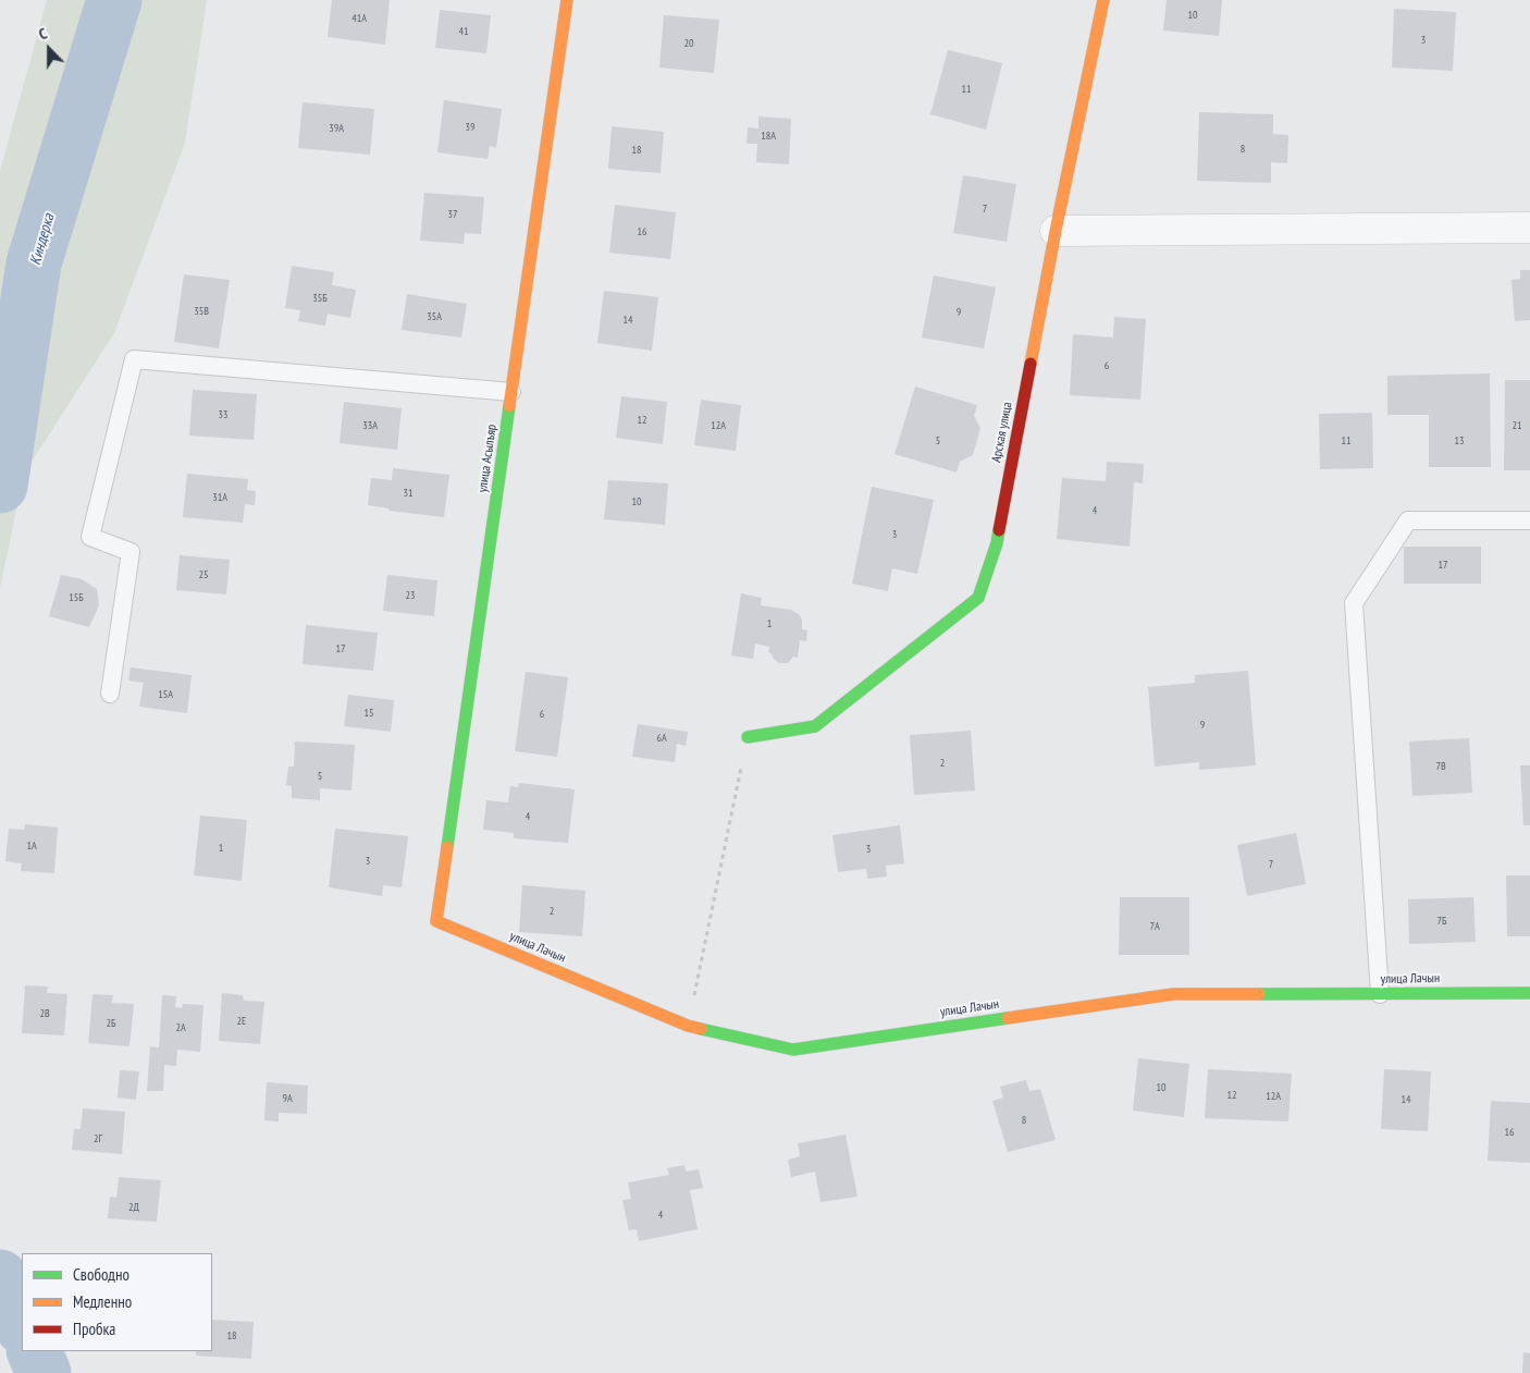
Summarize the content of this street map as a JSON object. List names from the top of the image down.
{
  "streets": {
    "street": ["Арская улица", "улица Асылъяр", "улица Лачын"]
  },
  "crossings": [
    ["улица Асылъяр", "улица Лачын"]
  ],
  "water": ["Киндерка"],
  "house_numbers": [
    "10",
    "41А",
    "41",
    "3",
    "20",
    "11",
    "39",
    "39А",
    "18А",
    "8",
    "18",
    "7",
    "37",
    "16",
    "35Б",
    "35В",
    "9",
    "35А",
    "14",
    "6",
    "33",
    "12",
    "33А",
    "12А",
    "21",
    "5",
    "11",
    "13",
    "31",
    "31А",
    "10",
    "4",
    "3",
    "17",
    "25",
    "23",
    "15Б",
    "1",
    "17",
    "15А",
    "15",
    "6",
    "9",
    "6А",
    "2",
    "7В",
    "5",
    "4",
    "1А",
    "1",
    "3",
    "3",
    "7",
    "2",
    "7Б",
    "7А",
    "2В",
    "2Е",
    "2Б",
    "2А",
    "10",
    "12",
    "12А",
    "9А",
    "14",
    "8",
    "16",
    "2Г",
    "2Д",
    "4",
    "18"
  ],
  "legend": ["Свободно", "Медленно", "Пробка"],
  "north": "top"
}
